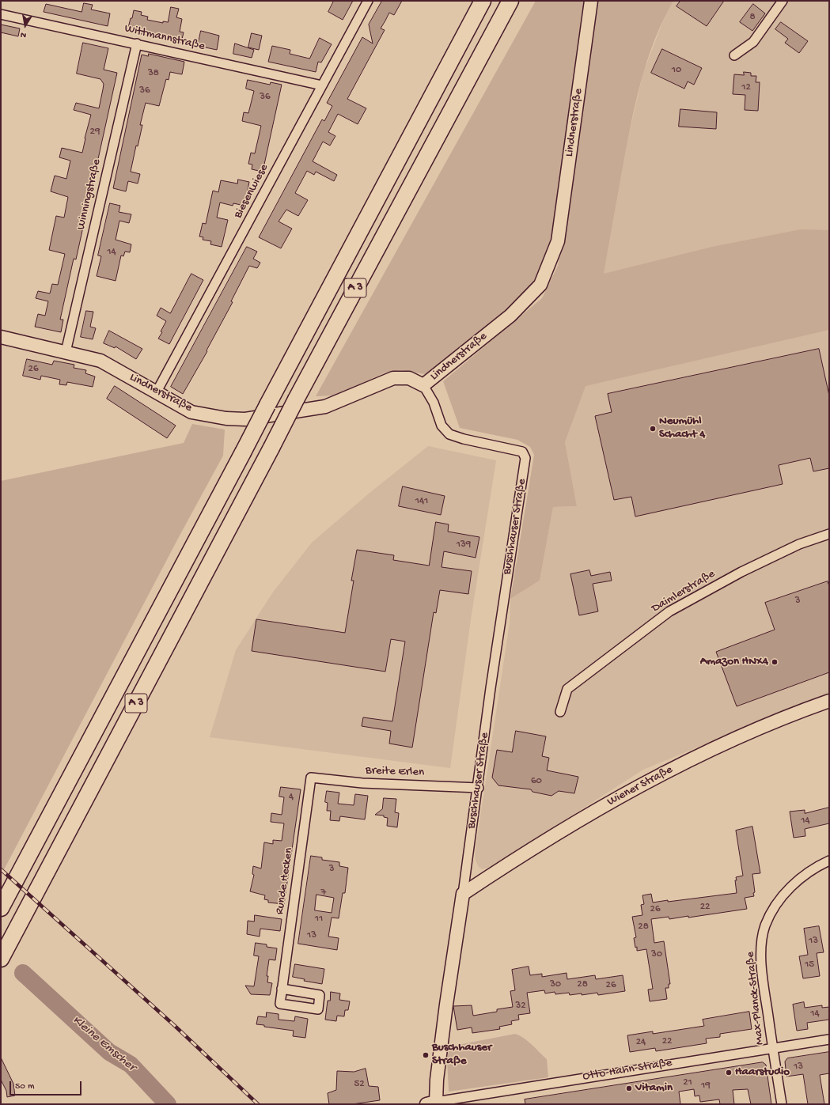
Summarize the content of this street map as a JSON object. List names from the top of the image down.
{
  "streets": {
    "highway": ["A 3"],
    "street": [
      "Wittmannstraße",
      "Lindnerstraße",
      "Biesenwiese",
      "Winningstraße",
      "Buschhauser Straße",
      "Daimlerstraße",
      "Breite Erlen",
      "Wiener Straße",
      "Runde Hecken",
      "Max-Planck-Straße",
      "Otto-Hahn-Straße"
    ]
  },
  "crossings": [
    ["Wittmannstraße", "Biesenwiese"],
    ["Wittmannstraße", "Winningstraße"],
    ["Lindnerstraße", "Biesenwiese"],
    ["Lindnerstraße", "Winningstraße"],
    ["Lindnerstraße", "Buschhauser Straße"],
    ["Buschhauser Straße", "Breite Erlen"],
    ["Buschhauser Straße", "Wiener Straße"],
    ["Buschhauser Straße", "Otto-Hahn-Straße"],
    ["Breite Erlen", "Runde Hecken"],
    ["Max-Planck-Straße", "Otto-Hahn-Straße"]
  ],
  "water": ["Kleine Emscher"],
  "places": [
    "Neumühl Schacht 4",
    "Amazon HNX4",
    "Buschhauser Straße",
    "Haarstudio",
    "Vitamin"
  ],
  "house_numbers": [
    "8",
    "10",
    "38",
    "12",
    "36",
    "36",
    "29",
    "14",
    "26",
    "141",
    "139",
    "3",
    "60",
    "4",
    "14",
    "3",
    "7",
    "22",
    "26",
    "11",
    "28",
    "13",
    "13",
    "30",
    "15",
    "30",
    "28",
    "26",
    "32",
    "14",
    "22",
    "24",
    "13",
    "21",
    "52",
    "19"
  ],
  "scale_bar": "50 m",
  "north": "bottom"
}
